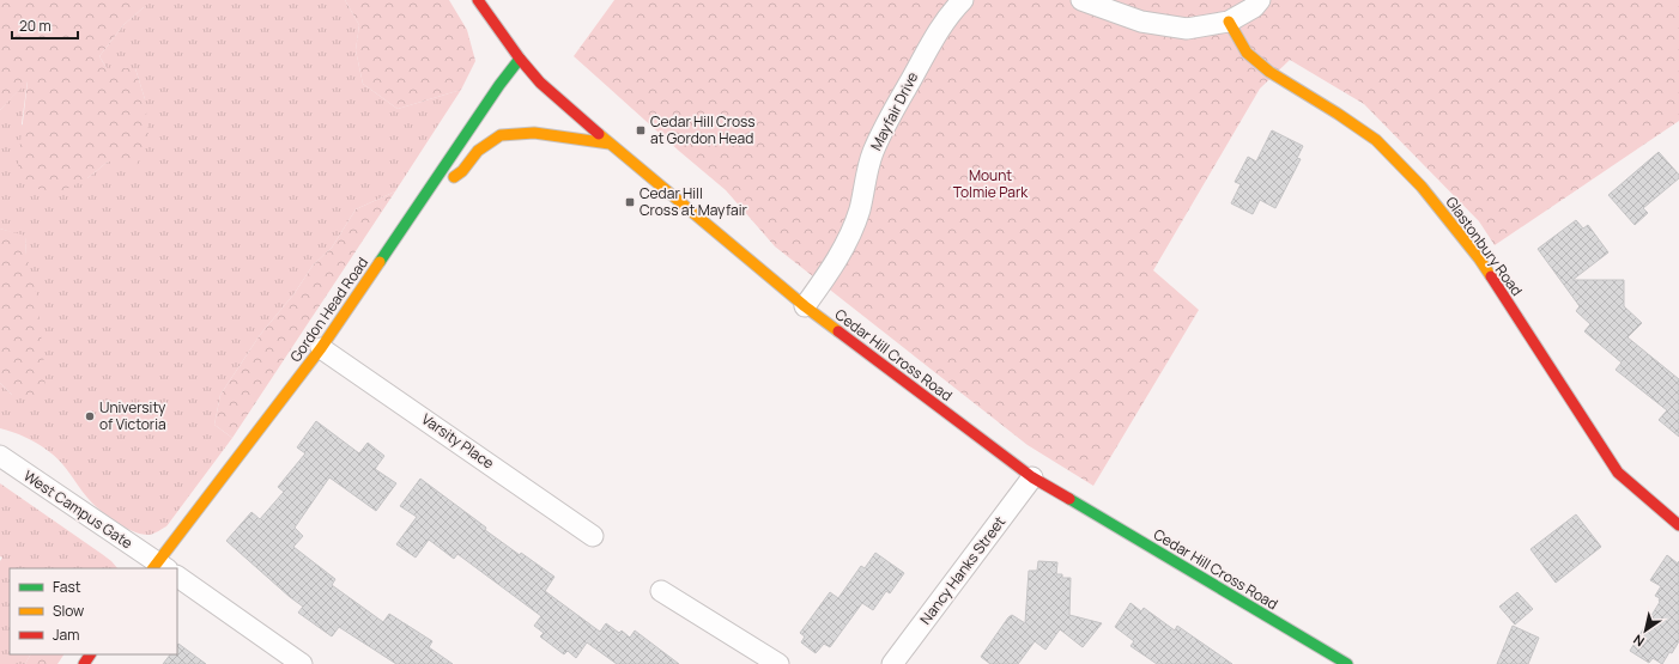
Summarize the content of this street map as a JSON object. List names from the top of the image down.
{
  "streets": {
    "street": [
      "Mayfair Drive",
      "Glastonbury Road",
      "Gordon Head Road",
      "Cedar Hill Cross Road",
      "Varsity Place",
      "West Campus Gate",
      "Nancy Hanks Street"
    ]
  },
  "crossings": [
    ["Mayfair Drive", "Cedar Hill Cross Road"],
    ["Gordon Head Road", "Cedar Hill Cross Road"],
    ["Gordon Head Road", "Varsity Place"],
    ["Gordon Head Road", "West Campus Gate"],
    ["Cedar Hill Cross Road", "Nancy Hanks Street"]
  ],
  "parks": ["Mount Tolmie Park"],
  "places": {
    "transit": ["Cedar Hill Cross at Gordon Head", "Cedar Hill Cross at Mayfair"],
    "other": ["University of Victoria"]
  },
  "legend": ["Fast", "Slow", "Jam"],
  "scale_bar": "20 m",
  "north": "bottom left"
}
